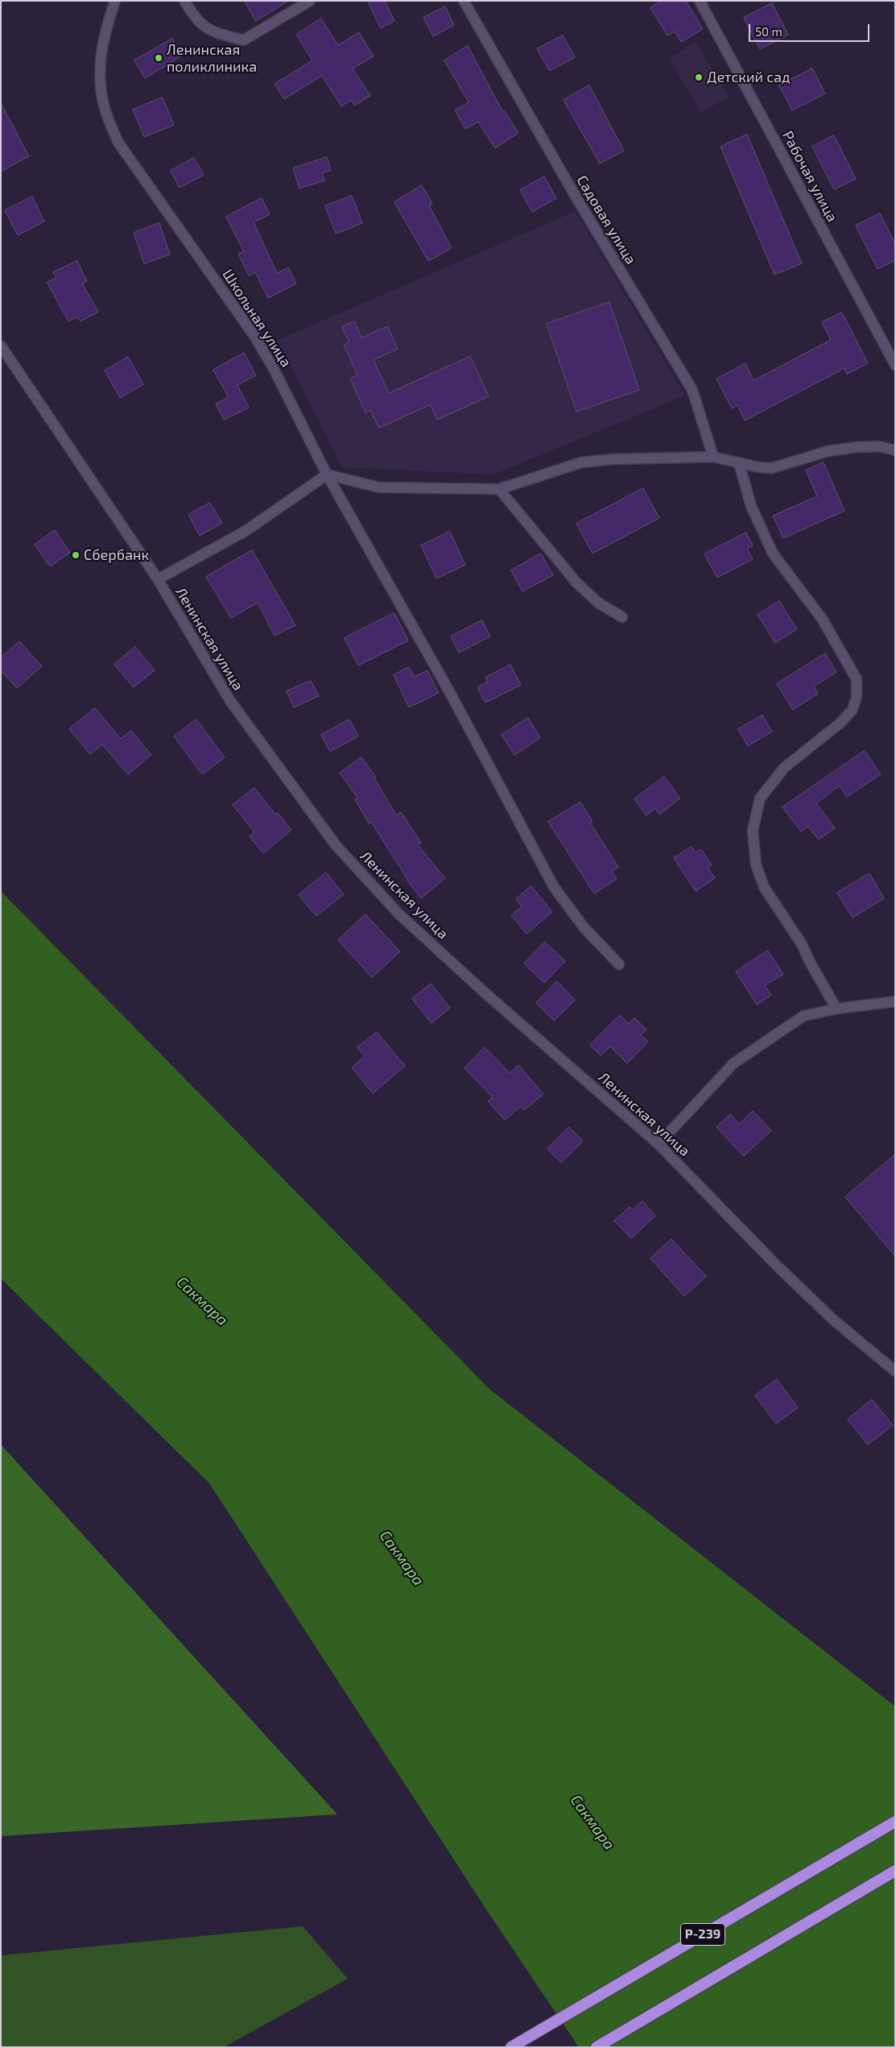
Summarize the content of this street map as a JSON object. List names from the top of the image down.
{
  "streets": {
    "highway": ["Р-239"],
    "street": [
      "Рабочая улица",
      "Садовая улица",
      "Школьная улица",
      "Ленинская улица"
    ]
  },
  "water": ["Сакмара"],
  "places": ["Ленинская поликлиника", "Детский сад", "Сбербанк"],
  "scale_bar": "50 m"
}
